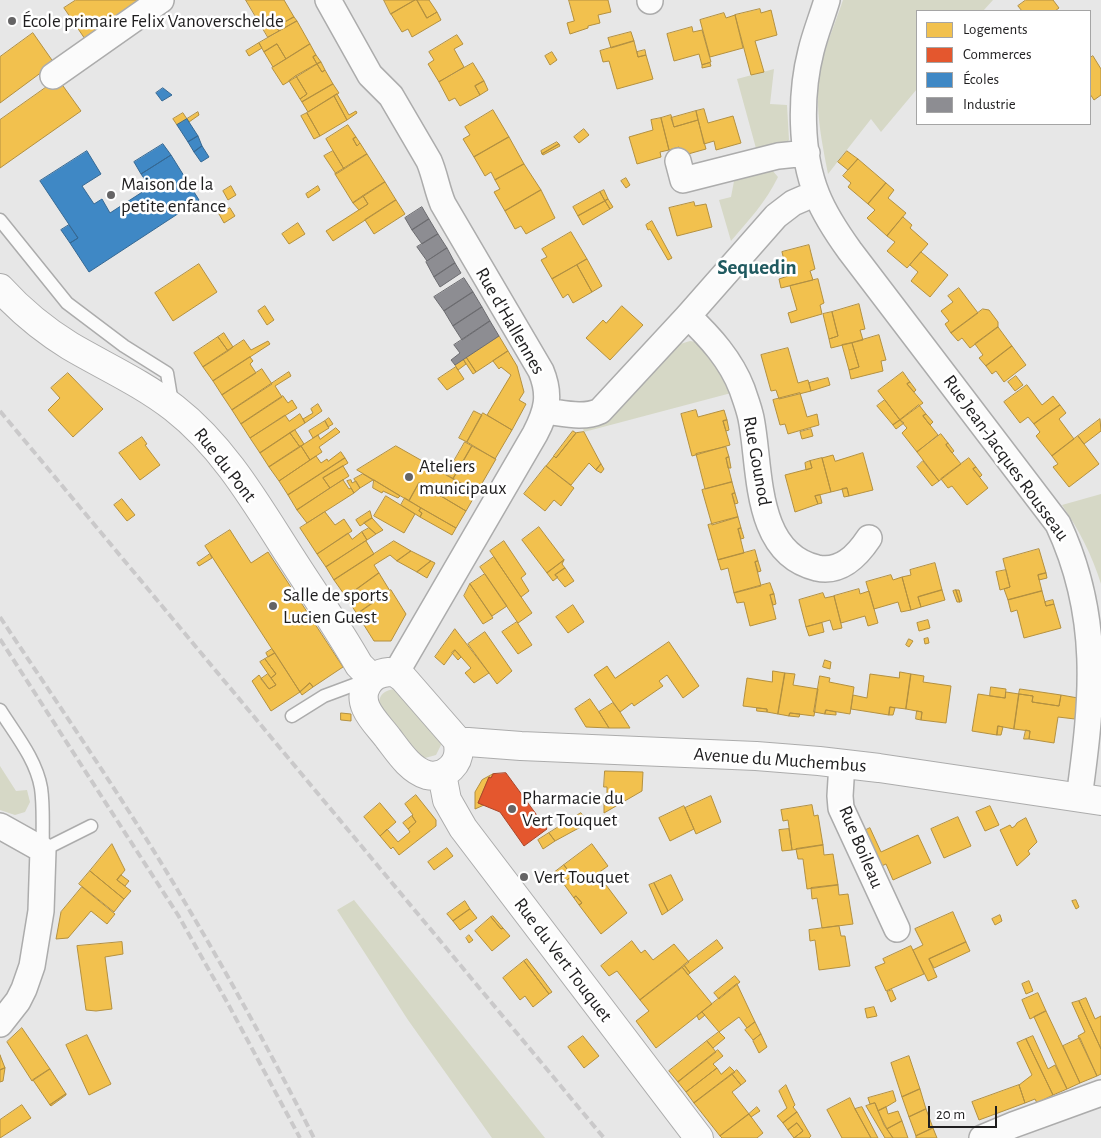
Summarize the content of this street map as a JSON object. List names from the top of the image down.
{
  "streets": {
    "street": [
      "Rue d'Hallennes",
      "Rue Jean-Jacques Rousseau",
      "Rue Gounod",
      "Rue du Pont",
      "Avenue du Muchembus",
      "Rue Boileau",
      "Rue du Vert Touquet"
    ]
  },
  "crossings": [
    ["Rue d'Hallennes", "Rue du Pont"],
    ["Rue Jean-Jacques Rousseau", "Avenue du Muchembus"],
    ["Avenue du Muchembus", "Rue Boileau"]
  ],
  "districts": ["Sequedin"],
  "places": [
    "École primaire Felix Vanoverschelde",
    "Maison de la petite enfance",
    "Ateliers municipaux",
    "Salle de sports Lucien Guest",
    "Pharmacie du Vert Touquet",
    "Vert Touquet"
  ],
  "legend": [
    "Logements",
    "Commerces",
    "Écoles",
    "Industrie"
  ],
  "scale_bar": "20 m"
}
